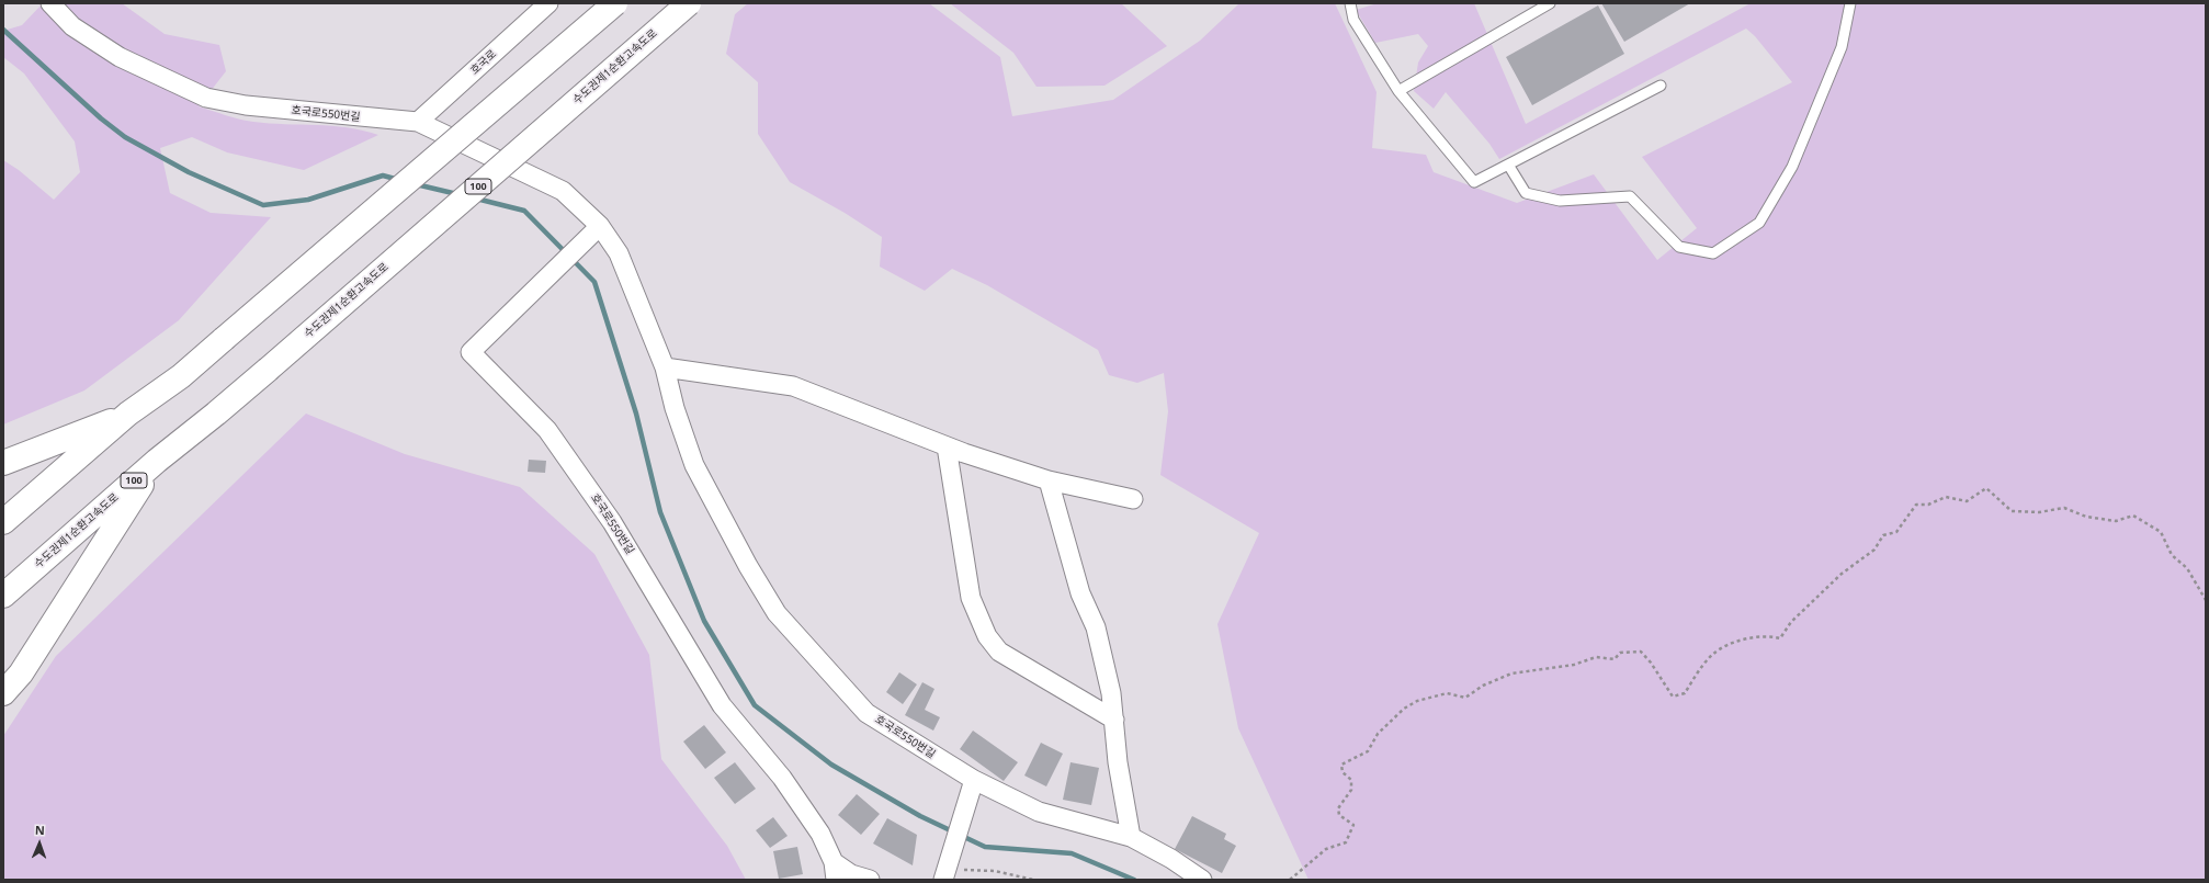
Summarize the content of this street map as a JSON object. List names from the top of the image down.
{
  "streets": {
    "highway": ["수도권제1순환고속도로", "100"],
    "street": ["호국로", "호국로550번길"]
  },
  "crossings": [
    ["호국로", "호국로550번길"]
  ],
  "north": "top"
}
